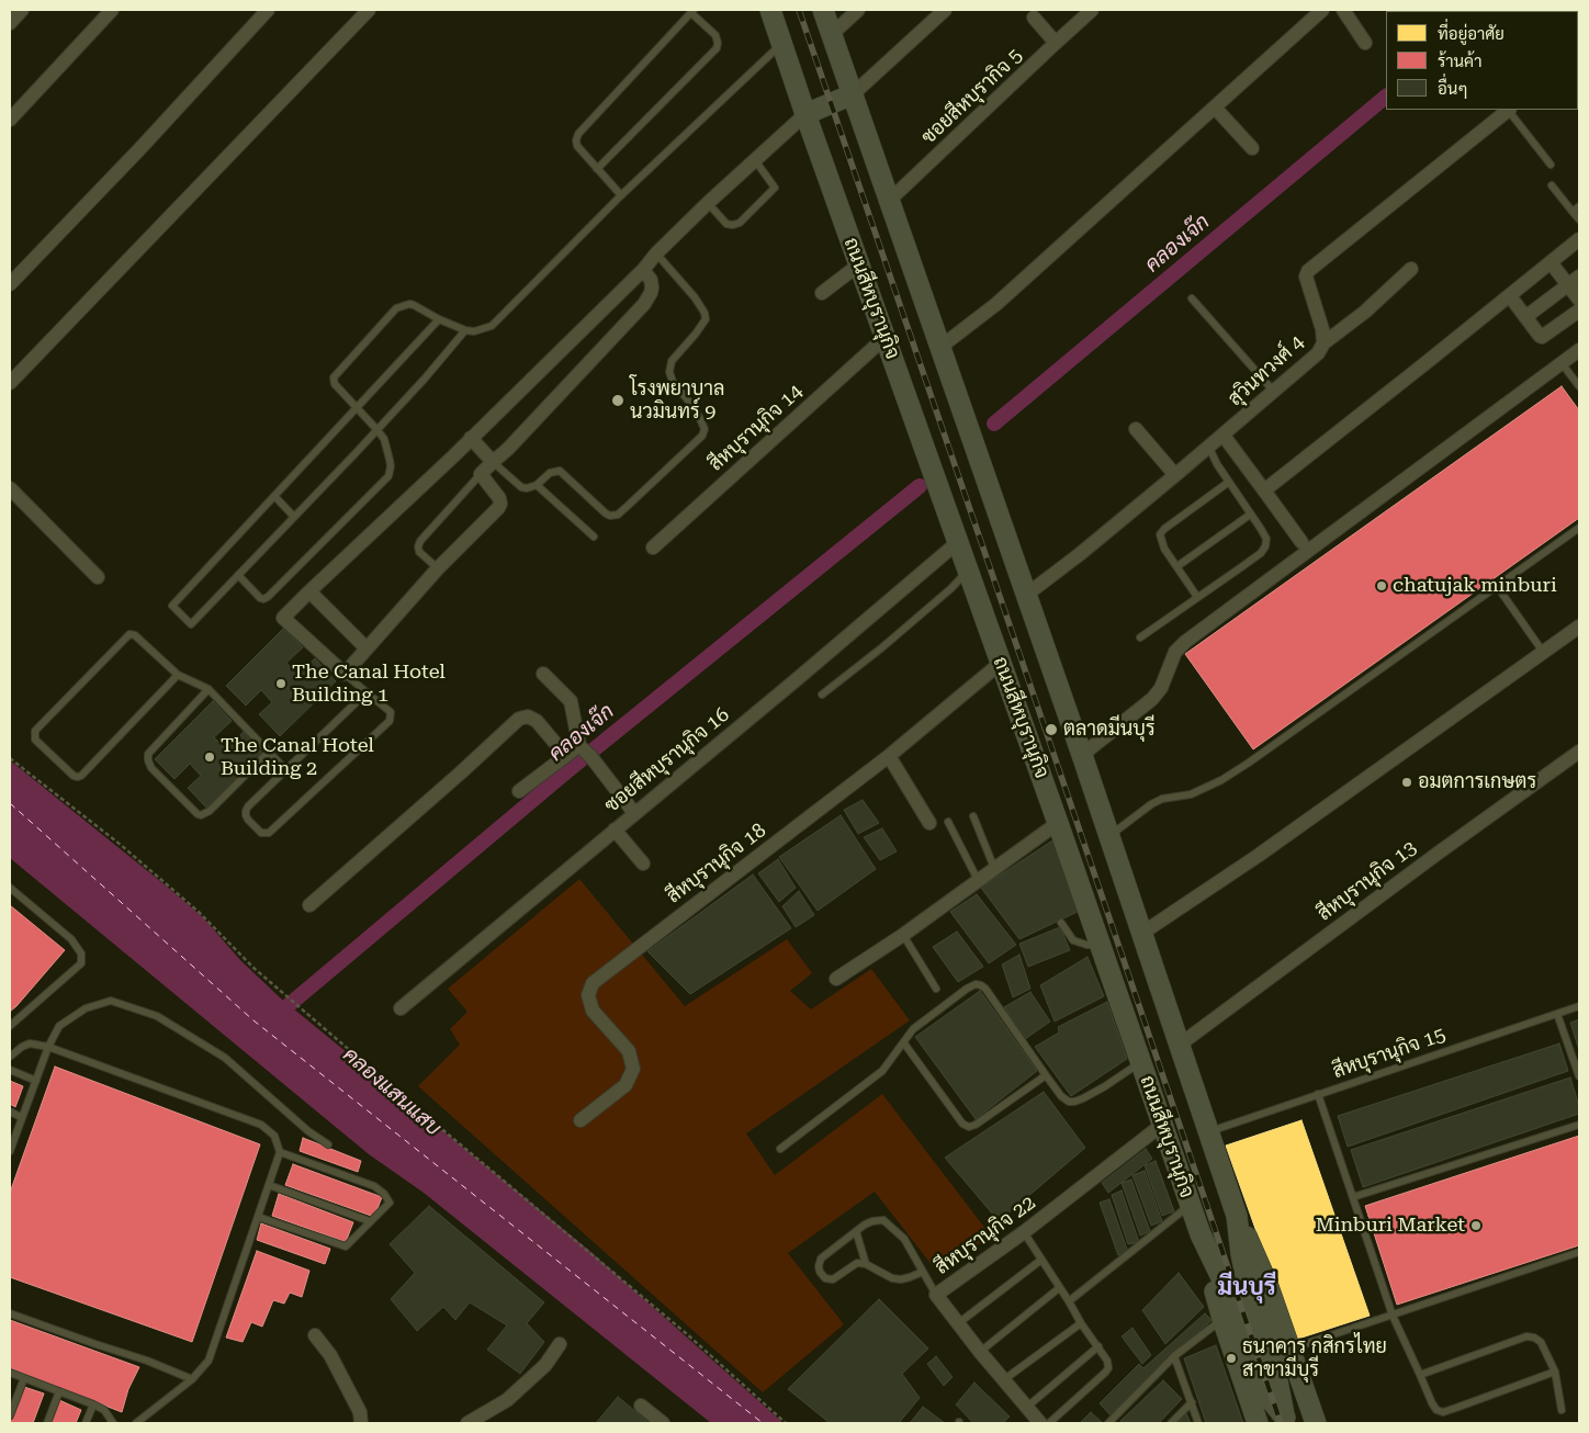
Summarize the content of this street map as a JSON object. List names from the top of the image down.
{
  "streets": {
    "main road": ["ถนนสีหบุรานุกิจ"],
    "street": [
      "ซอยสีหบุรากิจ 5",
      "สุวินทวงศ์ 4",
      "สีหบุรานุกิจ 14",
      "ซอยสีหบุรานุกิจ 16",
      "สีหบุรานุกิจ 18",
      "สีหบุรานุกิจ 13",
      "สีหบุรานุกิจ 22"
    ],
    "lane": ["สีหบุรานุกิจ 15"]
  },
  "crossings": [
    ["ซอยสีหบุรากิจ 5", "ถนนสีหบุรานุกิจ"],
    ["ถนนสีหบุรานุกิจ", "สุวินทวงศ์ 4"],
    ["ถนนสีหบุรานุกิจ", "สีหบุรานุกิจ 14"],
    ["ถนนสีหบุรานุกิจ", "ซอยสีหบุรานุกิจ 16"],
    ["ถนนสีหบุรานุกิจ", "สีหบุรานุกิจ 18"],
    ["ถนนสีหบุรานุกิจ", "สีหบุรานุกิจ 13"],
    ["ถนนสีหบุรานุกิจ", "สีหบุรานุกิจ 15"],
    ["ถนนสีหบุรานุกิจ", "สีหบุรานุกิจ 22"]
  ],
  "districts": ["มีนบุรี"],
  "water": ["คลองเจ๊ก", "คลองแสนแสบ"],
  "places": [
    "โรงพยาบาล นวมินทร์ 9",
    "chatujak minburi",
    "The Canal Hotel Building 1",
    "ตลาดมีนบุรี",
    "The Canal Hotel Building 2",
    "อมตการเกษตร",
    "Minburi Market",
    "ธนาคาร กสิกรไทย สาขามีบุรี"
  ],
  "legend": ["ที่อยู่อาศัย", "ร้านค้า", "อื่นๆ"]
}
